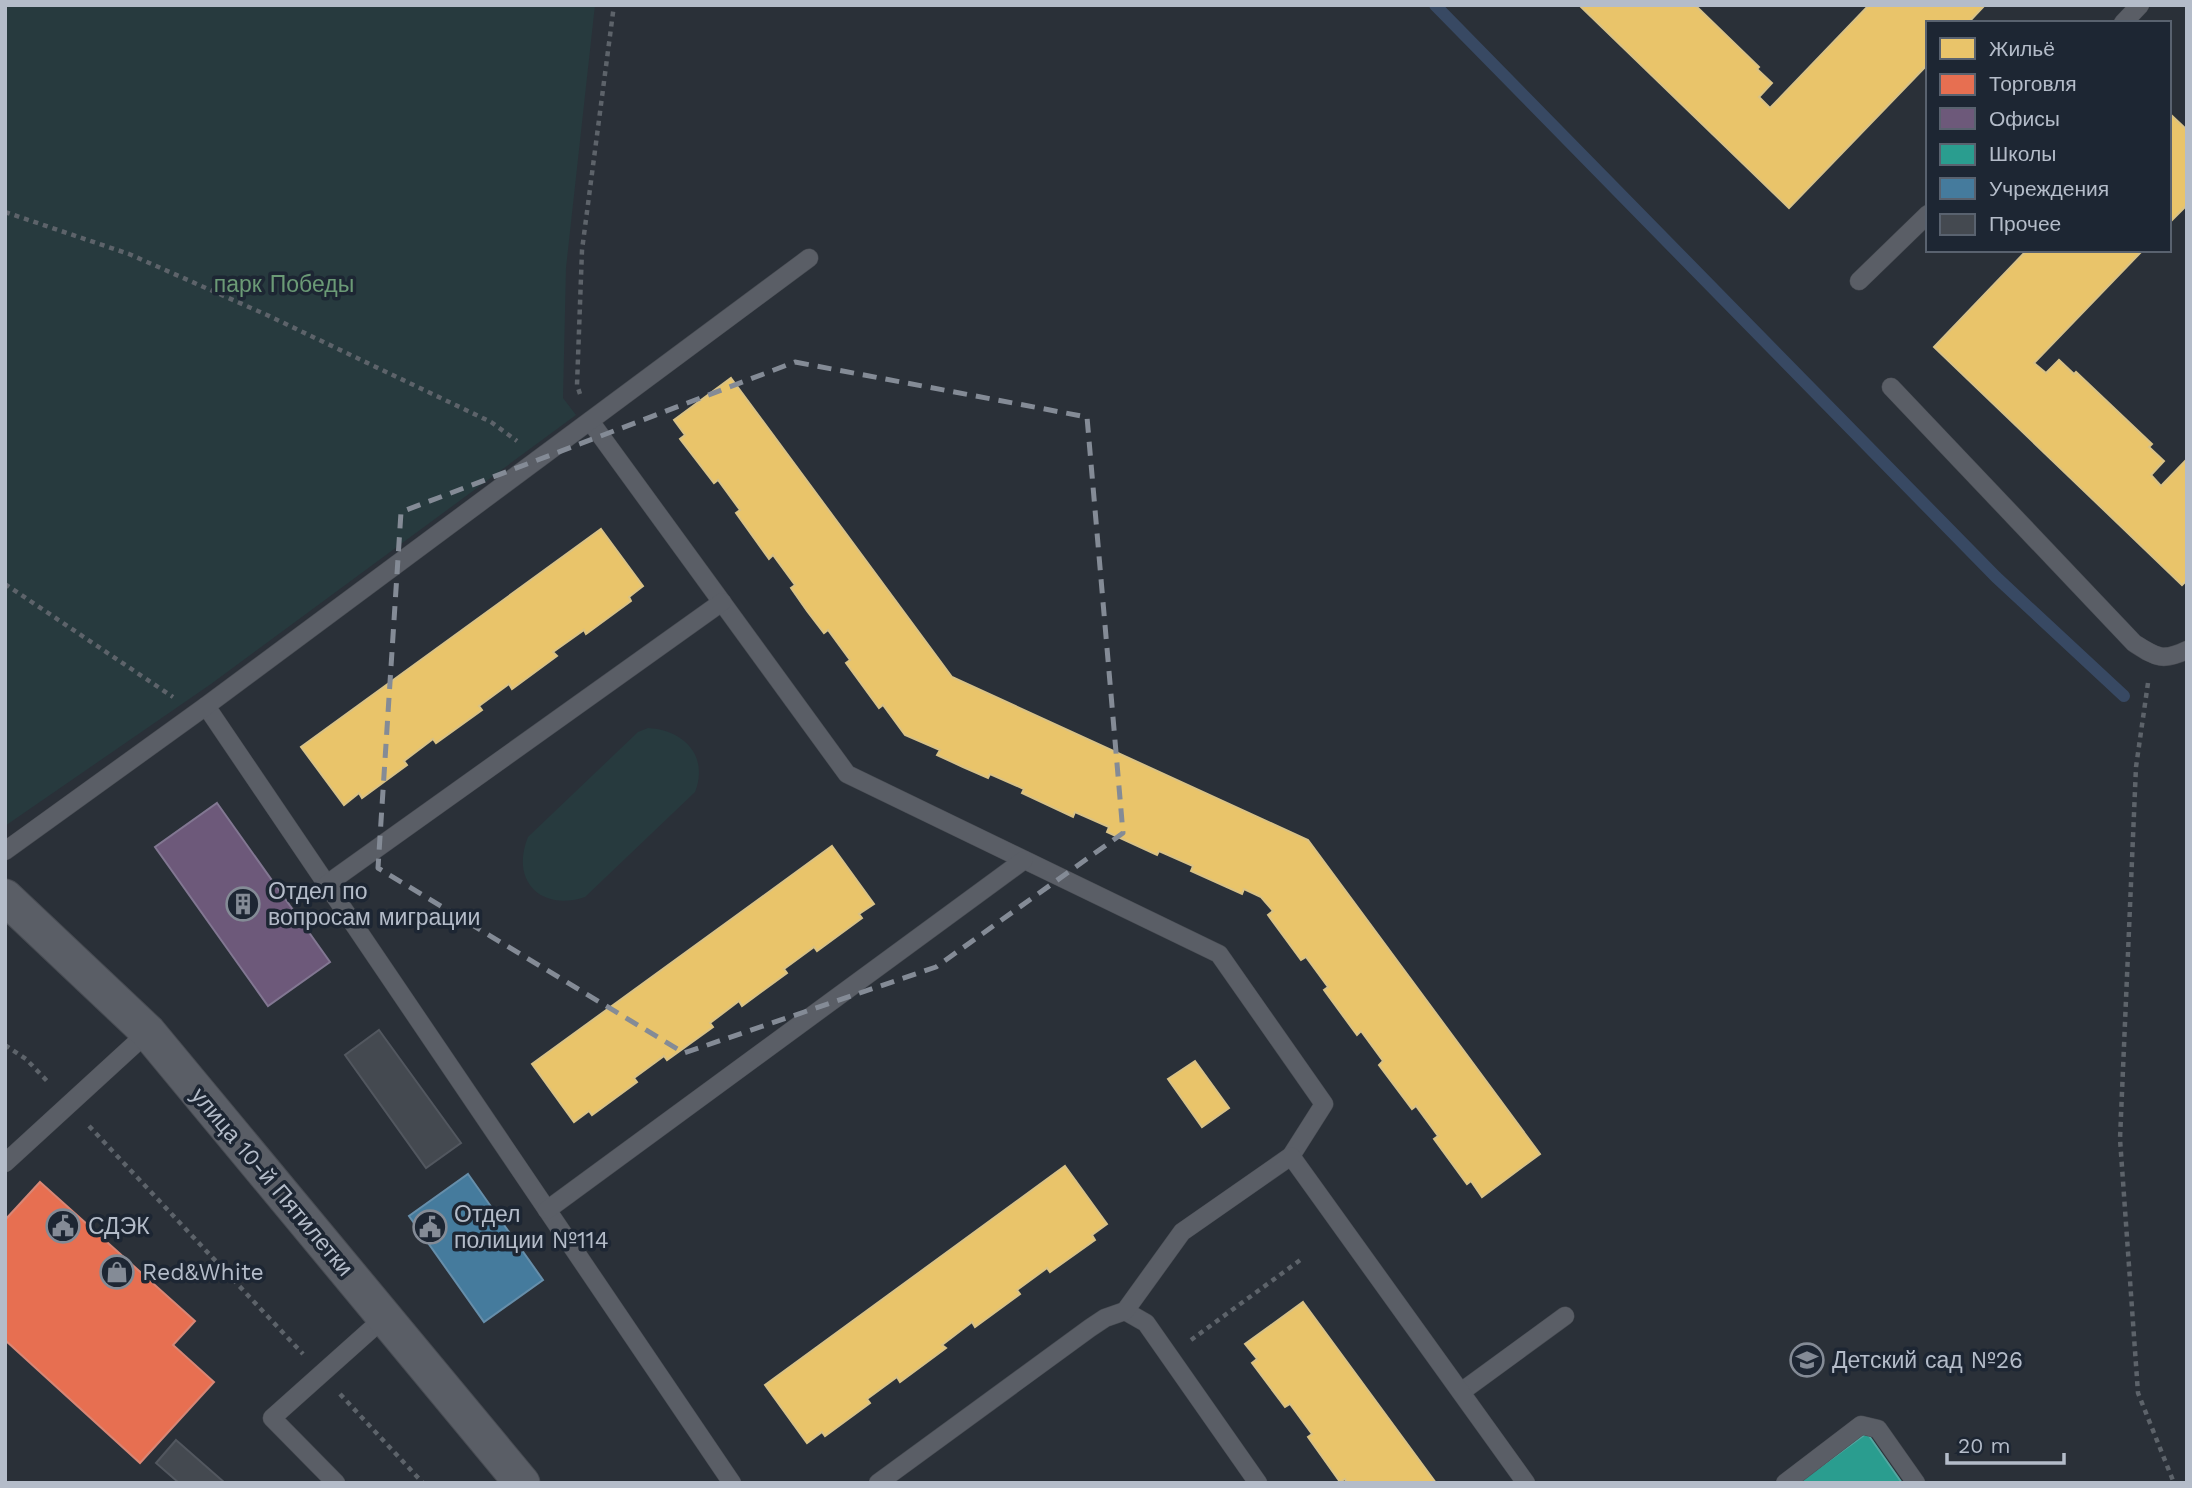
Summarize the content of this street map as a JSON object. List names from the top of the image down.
{
  "streets": {
    "street": ["улица 10-й Пятилетки"]
  },
  "parks": ["парк Победы"],
  "places": {
    "building": ["Отдел по вопросам миграции"],
    "public building": ["СДЭК", "Отдел полиции №114"],
    "shop": ["Red&White"],
    "school or university": ["Детский сад №26"]
  },
  "legend": [
    "Жильё",
    "Торговля",
    "Офисы",
    "Школы",
    "Учреждения",
    "Прочее"
  ],
  "scale_bar": "20 m"
}
